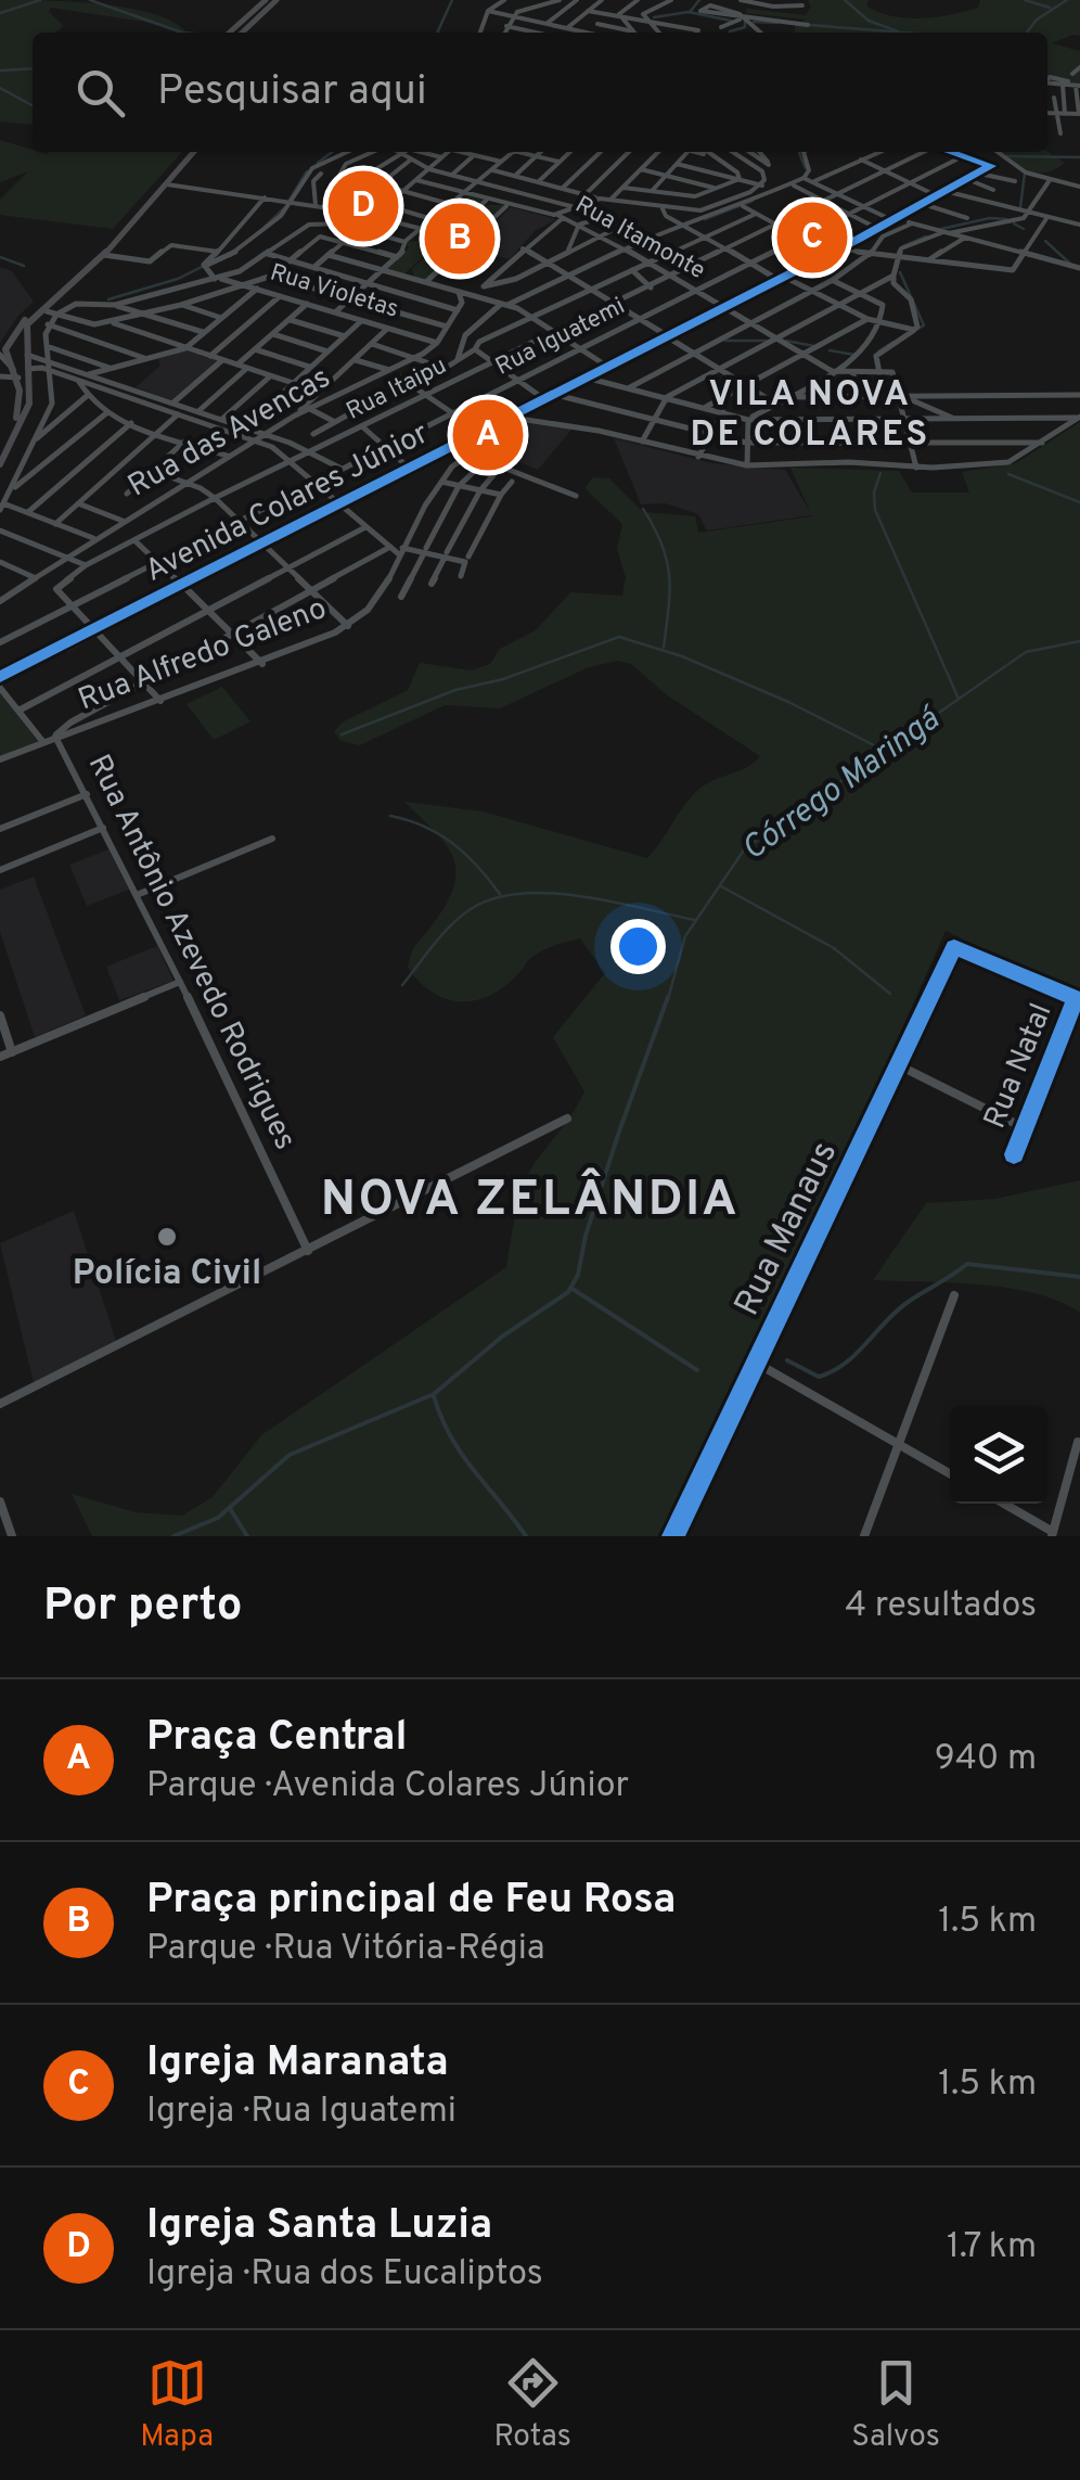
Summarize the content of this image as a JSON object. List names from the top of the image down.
{
  "streets": {
    "street": [
      "Rua Itamonte",
      "Rua Violetas",
      "Rua Iguatemi",
      "Rua Itaipu",
      "Rua das Avencas",
      "Avenida Colares Júnior",
      "Rua Alfredo Galeno",
      "Rua Antônio Azevedo Rodrigues",
      "Rua Natal",
      "Rua Manaus"
    ]
  },
  "crossings": [
    ["Rua Itamonte", "Rua Iguatemi"],
    ["Rua Itamonte", "Rua Itaipu"],
    ["Rua Itamonte", "Avenida Colares Júnior"],
    ["Rua Violetas", "Rua das Avencas"],
    ["Rua Iguatemi", "Rua Itaipu"],
    ["Rua Iguatemi", "Avenida Colares Júnior"],
    ["Avenida Colares Júnior", "Rua Alfredo Galeno"],
    ["Rua Alfredo Galeno", "Rua Antônio Azevedo Rodrigues"],
    ["Rua Natal", "Rua Manaus"]
  ],
  "districts": ["VILA NOVA DE COLARES", "NOVA ZELÂNDIA"],
  "water": ["Córrego Maringá"],
  "places": ["Polícia Civil"],
  "page": {
    "search": "Pesquisar aqui",
    "pins": [
      "D",
      "C",
      "B",
      "A"
    ],
    "heading": ["Por perto", "4 resultados"],
    "list": [
      {
        "mark": "A",
        "name": "Praça Central",
        "note": "Parque · Avenida Colares Júnior",
        "value": "940 m"
      },
      {
        "mark": "B",
        "name": "Praça principal de Feu Rosa",
        "note": "Parque · Rua Vitória-Régia",
        "value": "1.5 km"
      },
      {
        "mark": "C",
        "name": "Igreja Maranata",
        "note": "Igreja · Rua Iguatemi",
        "value": "1.5 km"
      },
      {
        "mark": "D",
        "name": "Igreja Santa Luzia",
        "note": "Igreja · Rua dos Eucaliptos",
        "value": "1.7 km"
      }
    ],
    "nav": ["Mapa", "Rotas", "Salvos"]
  }
}
